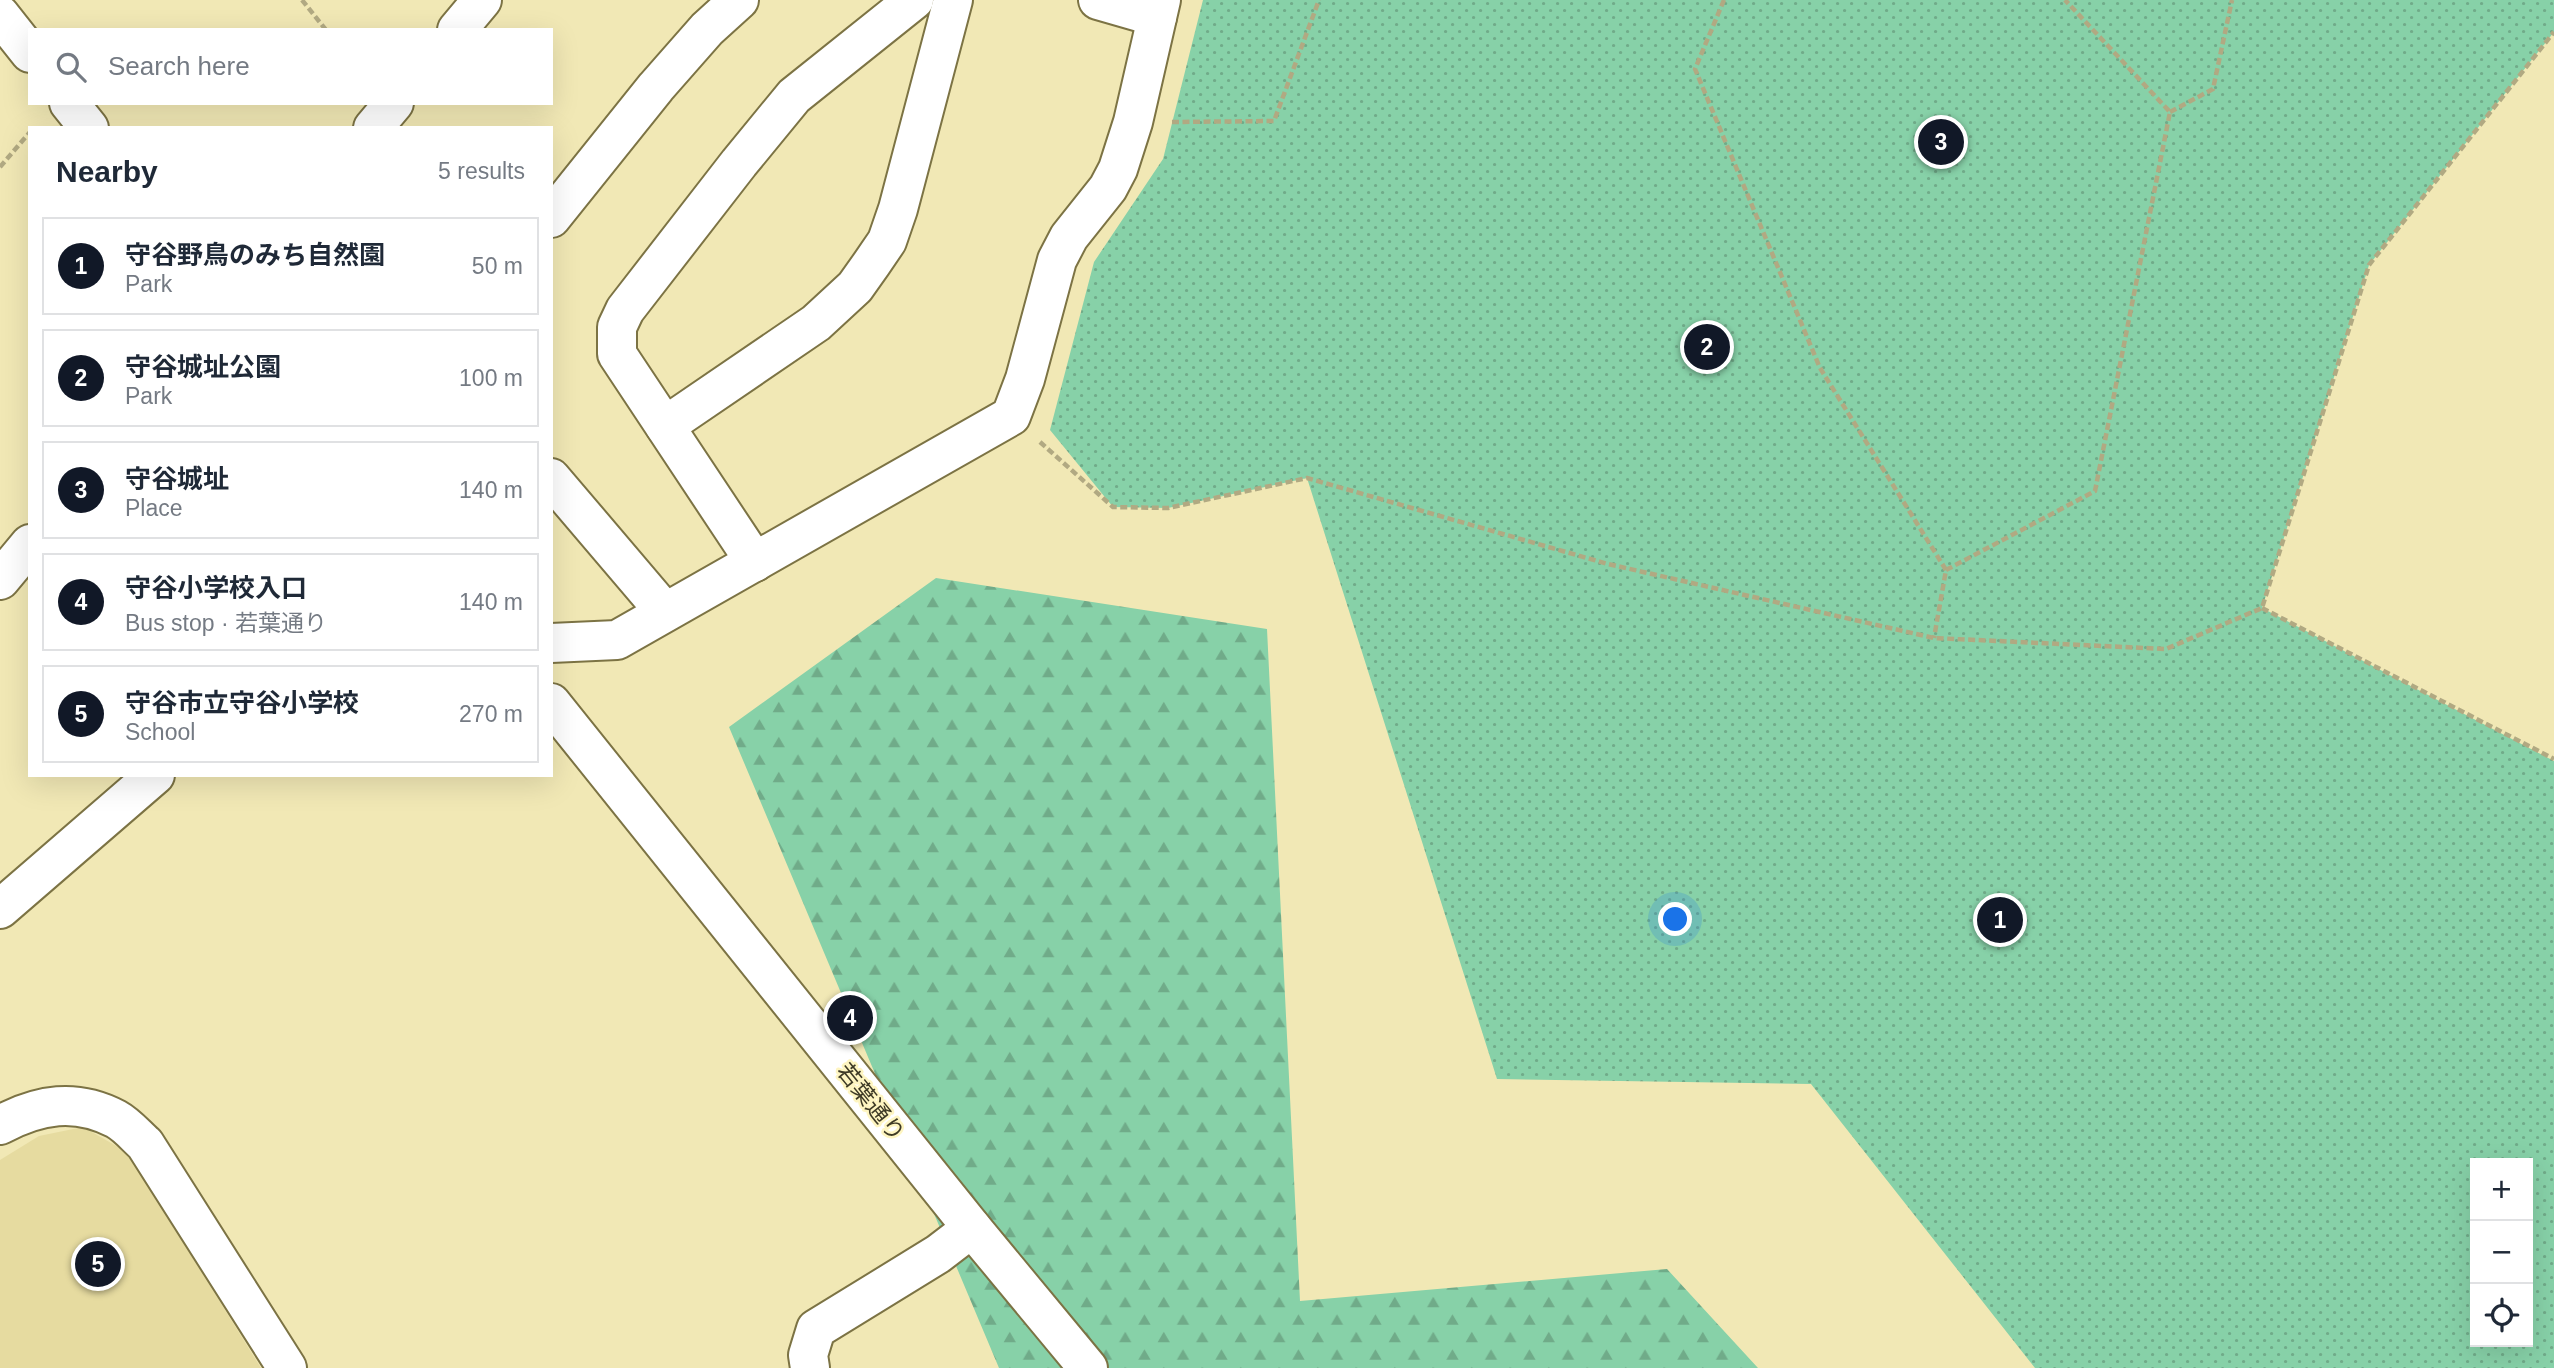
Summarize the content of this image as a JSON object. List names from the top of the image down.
{
  "streets": {
    "street": ["若葉通り"]
  },
  "page": {
    "search": "Search here",
    "pins": [
      "3",
      "2",
      "1",
      "4",
      "5"
    ],
    "heading": ["Nearby", "5 results"],
    "list": [
      {
        "mark": "1",
        "name": "守谷野鳥のみち自然園",
        "note": "Park",
        "value": "50 m"
      },
      {
        "mark": "2",
        "name": "守谷城址公園",
        "note": "Park",
        "value": "100 m"
      },
      {
        "mark": "3",
        "name": "守谷城址",
        "note": "Place",
        "value": "140 m"
      },
      {
        "mark": "4",
        "name": "守谷小学校入口",
        "note": "Bus stop · 若葉通り",
        "value": "140 m"
      },
      {
        "mark": "5",
        "name": "守谷市立守谷小学校",
        "note": "School",
        "value": "270 m"
      }
    ],
    "map_buttons": ["+", "−"]
  }
}
